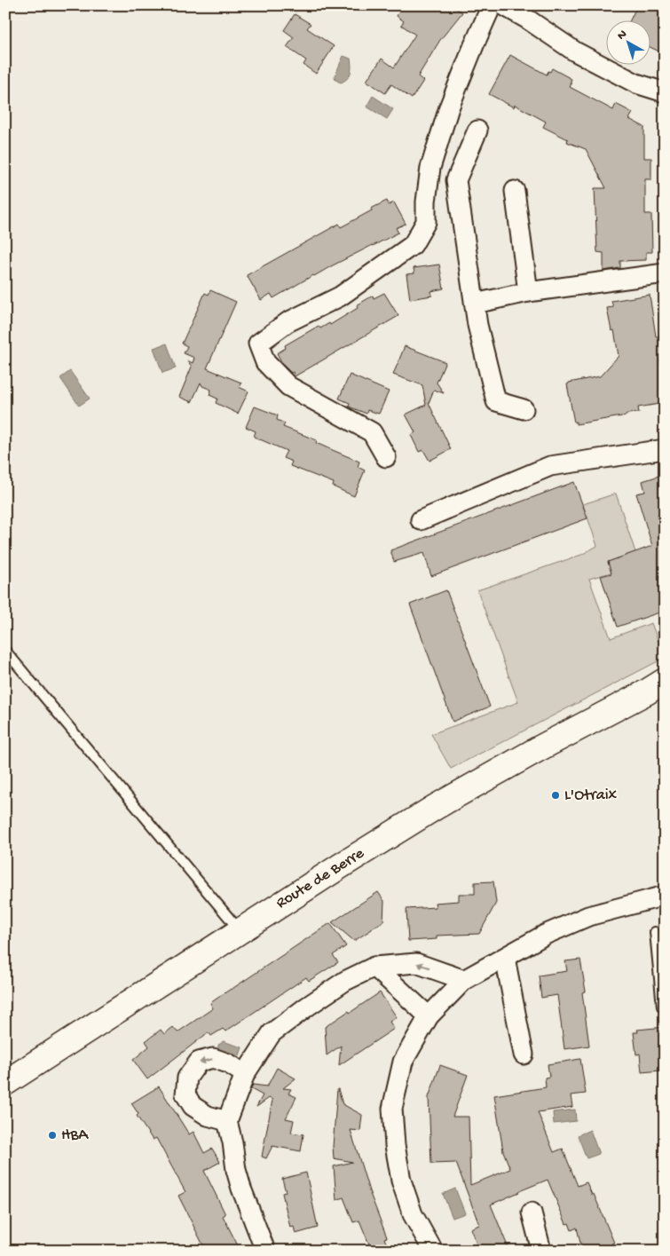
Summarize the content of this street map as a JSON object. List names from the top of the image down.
{
  "streets": {
    "main road": ["Route de Berre"]
  },
  "places": ["L'Otraix", "HBA"],
  "north": "top left"
}
